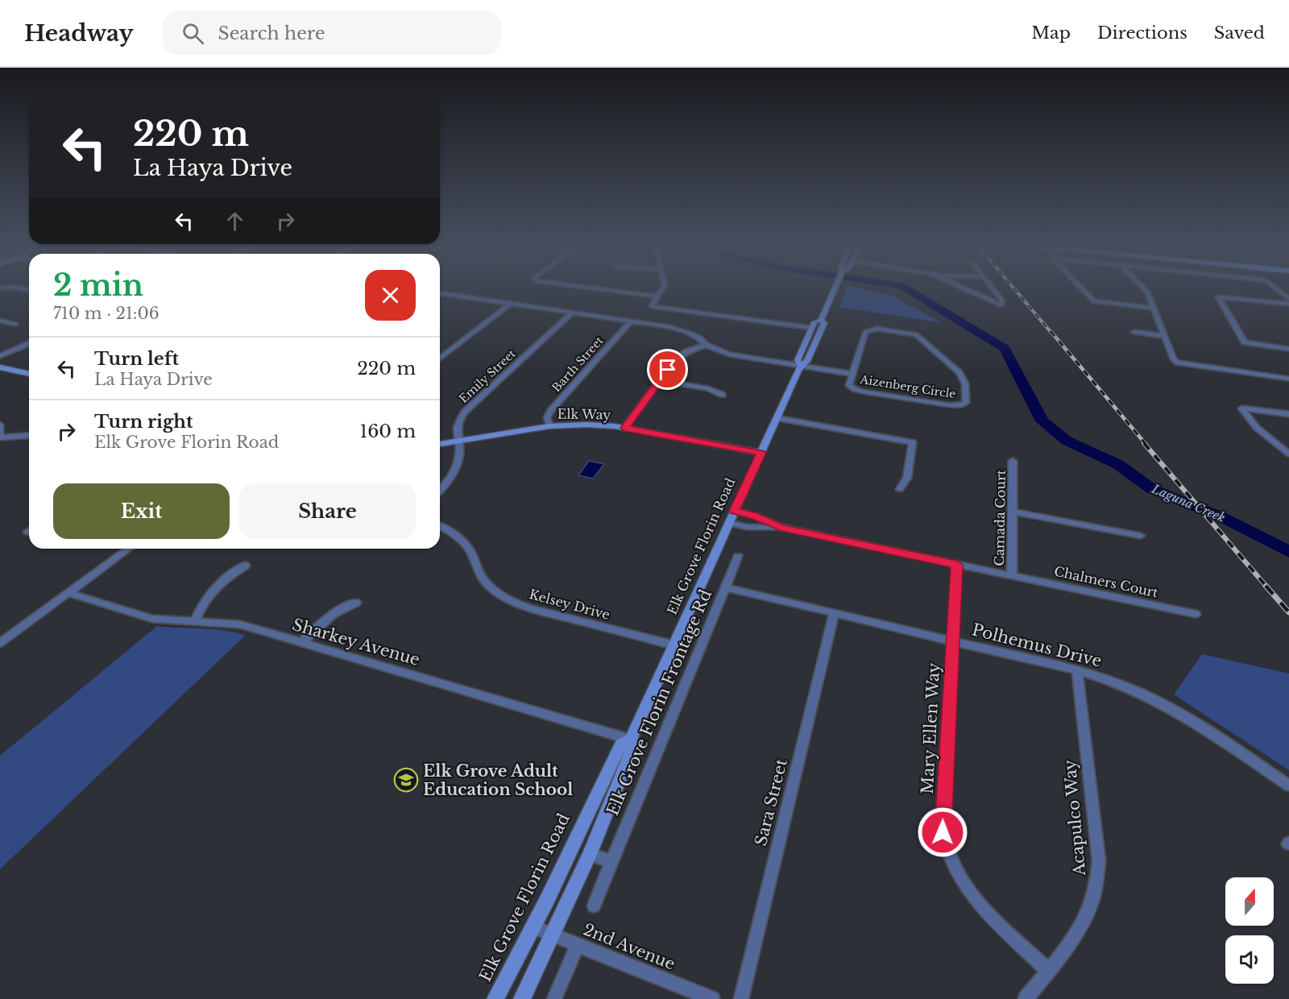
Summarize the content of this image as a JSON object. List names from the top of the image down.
{
  "streets": {
    "main road": ["Elk Way", "Elk Grove Florin Road"],
    "street": [
      "Barth Street",
      "Emily Street",
      "Aizenberg Circle",
      "Camada Court",
      "Chalmers Court",
      "Kelsey Drive",
      "Sharkey Avenue",
      "Polhemus Drive",
      "Elk Grove Florin Frontage Rd",
      "Mary Ellen Way",
      "Sara Street",
      "Acapulco Way",
      "2nd Avenue"
    ]
  },
  "crossings": [
    ["Barth Street", "Aizenberg Circle"],
    ["Barth Street", "Elk Way"],
    ["Emily Street", "Aizenberg Circle"],
    ["Emily Street", "Elk Way"],
    ["Aizenberg Circle", "Elk Grove Florin Road"],
    ["Elk Way", "Elk Grove Florin Road"],
    ["Camada Court", "Chalmers Court"],
    ["Elk Grove Florin Road", "Kelsey Drive"],
    ["Elk Grove Florin Road", "Sharkey Avenue"],
    ["Elk Grove Florin Road", "2nd Avenue"],
    ["Chalmers Court", "Mary Ellen Way"],
    ["Polhemus Drive", "Elk Grove Florin Frontage Rd"],
    ["Polhemus Drive", "Mary Ellen Way"],
    ["Polhemus Drive", "Sara Street"],
    ["Polhemus Drive", "Acapulco Way"],
    ["Mary Ellen Way", "Acapulco Way"]
  ],
  "water": ["Laguna Creek"],
  "places": {
    "school or university": ["Elk Grove Adult Education School"]
  },
  "north": "top",
  "page": {
    "header": "Headway",
    "search": "Search here",
    "nav": ["Map", "Directions", "Saved"],
    "turn": ["220 m", "La Haya Drive"],
    "heading": ["2 min", "710 m · 21:06"],
    "list": [
      {
        "name": "Turn left",
        "note": "La Haya Drive",
        "value": "220 m"
      },
      {
        "name": "Turn right",
        "note": "Elk Grove Florin Road",
        "value": "160 m"
      }
    ],
    "buttons": ["Exit", "Share"]
  }
}
